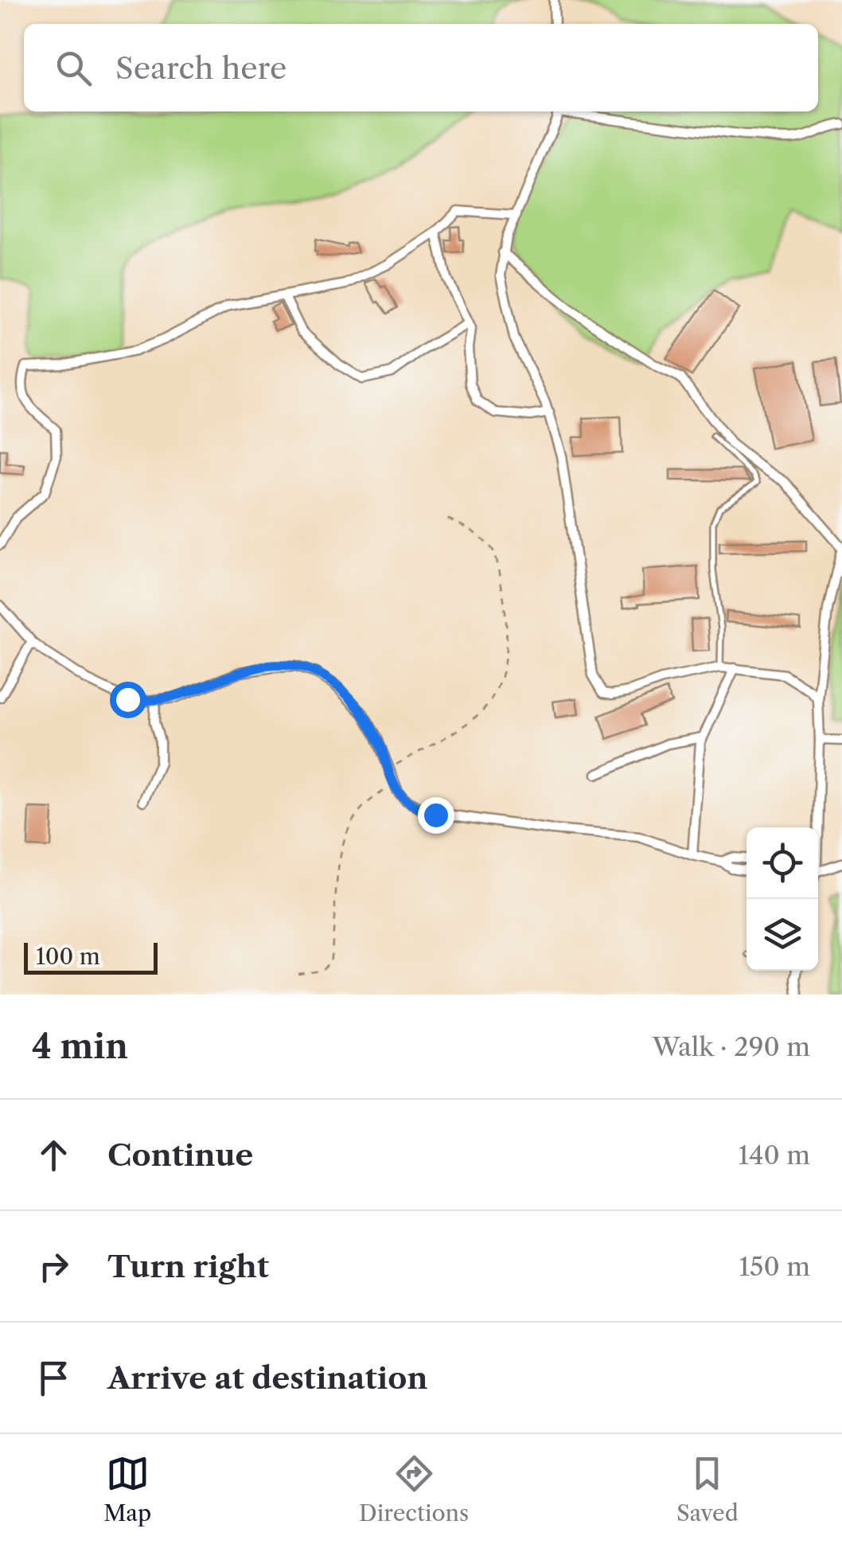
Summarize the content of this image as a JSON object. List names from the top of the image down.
{
  "scale_bar": "100 m",
  "page": {
    "search": "Search here",
    "scale": "100 m",
    "heading": ["4 min", "Walk · 290 m"],
    "list": [
      ["Continue", "140 m"],
      ["Turn right", "150 m"],
      "Arrive at destination"
    ],
    "nav": ["Map", "Directions", "Saved"]
  }
}
